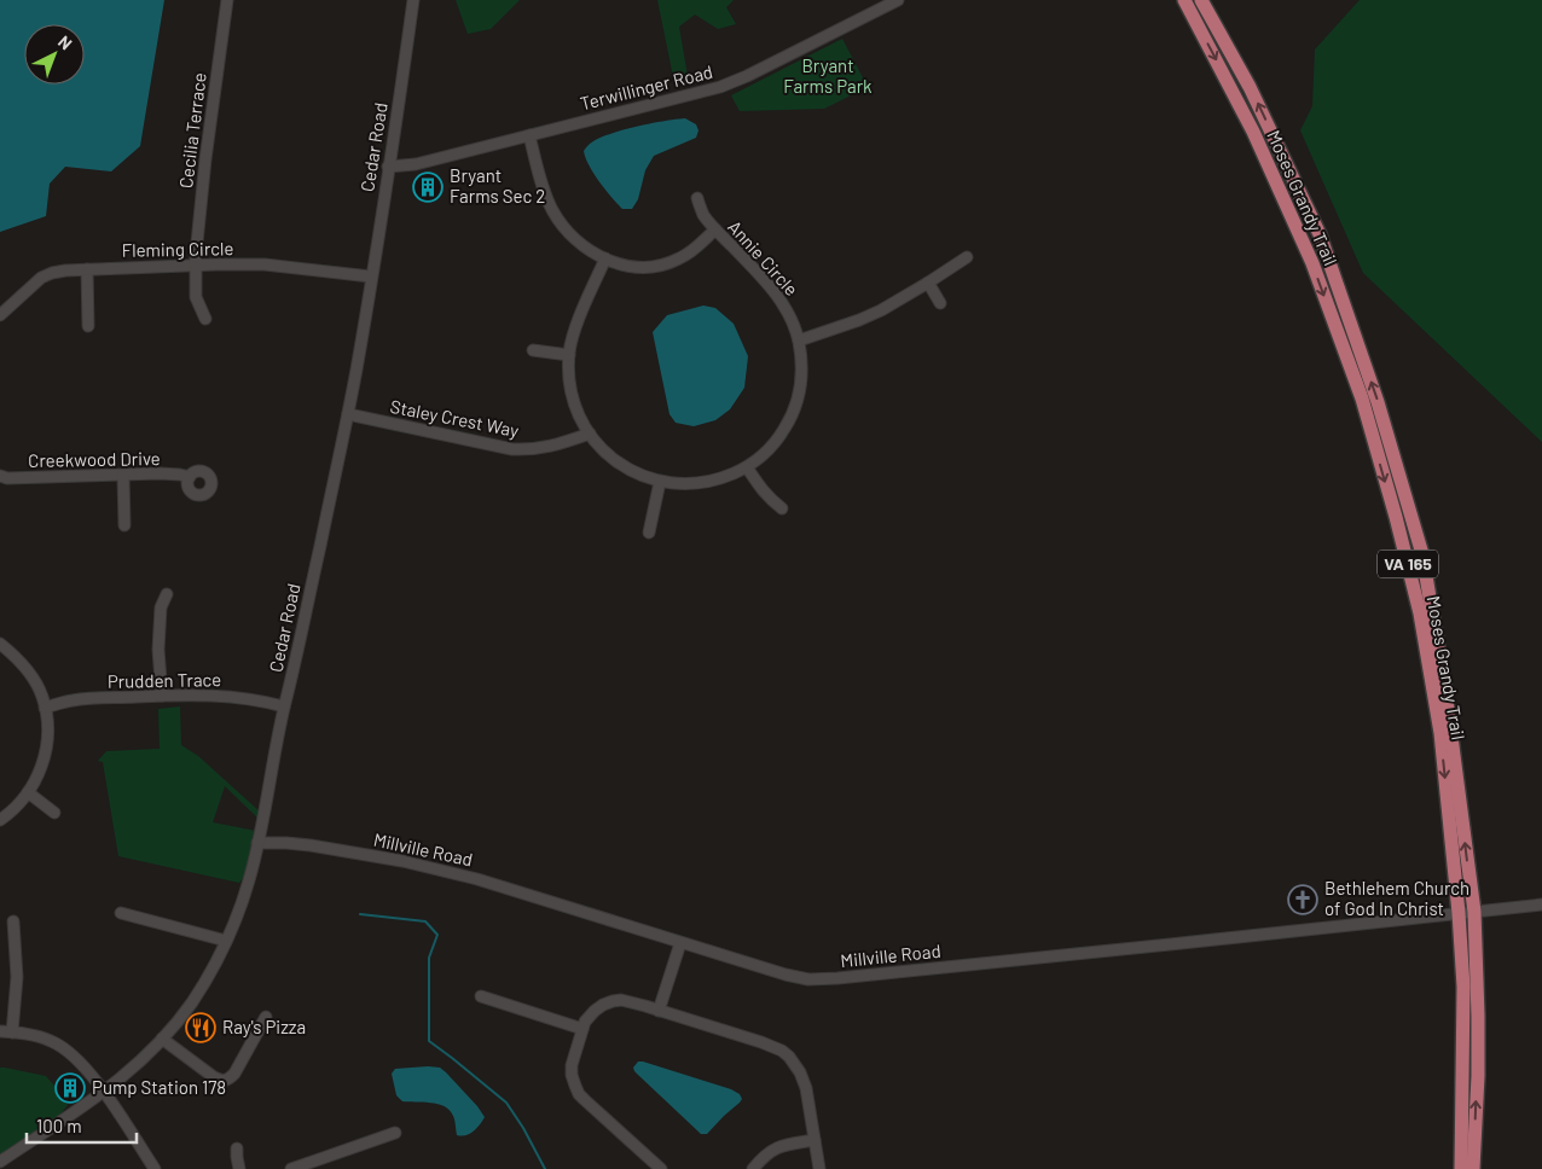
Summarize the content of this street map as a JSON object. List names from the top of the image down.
{
  "streets": {
    "main road": ["Moses Grandy Trail", "VA 165"],
    "street": [
      "Terwillinger Road",
      "Cecilia Terrace",
      "Cedar Road",
      "Fleming Circle",
      "Annie Circle",
      "Staley Crest Way",
      "Creekwood Drive",
      "Prudden Trace",
      "Millville Road"
    ]
  },
  "crossings": [
    ["Terwillinger Road", "Cedar Road"],
    ["Cecilia Terrace", "Fleming Circle"],
    ["Cedar Road", "Fleming Circle"],
    ["Cedar Road", "Staley Crest Way"],
    ["Cedar Road", "Prudden Trace"],
    ["Cedar Road", "Millville Road"],
    ["Moses Grandy Trail", "Millville Road"],
    ["Annie Circle", "Staley Crest Way"]
  ],
  "parks": ["Bryant Farms Park"],
  "places": {
    "building": ["Bryant Farms Sec 2", "Pump Station 178"],
    "church": ["Bethlehem Church of God In Christ"],
    "restaurant": ["Ray's Pizza"]
  },
  "scale_bar": "100 m",
  "north": "top right"
}
